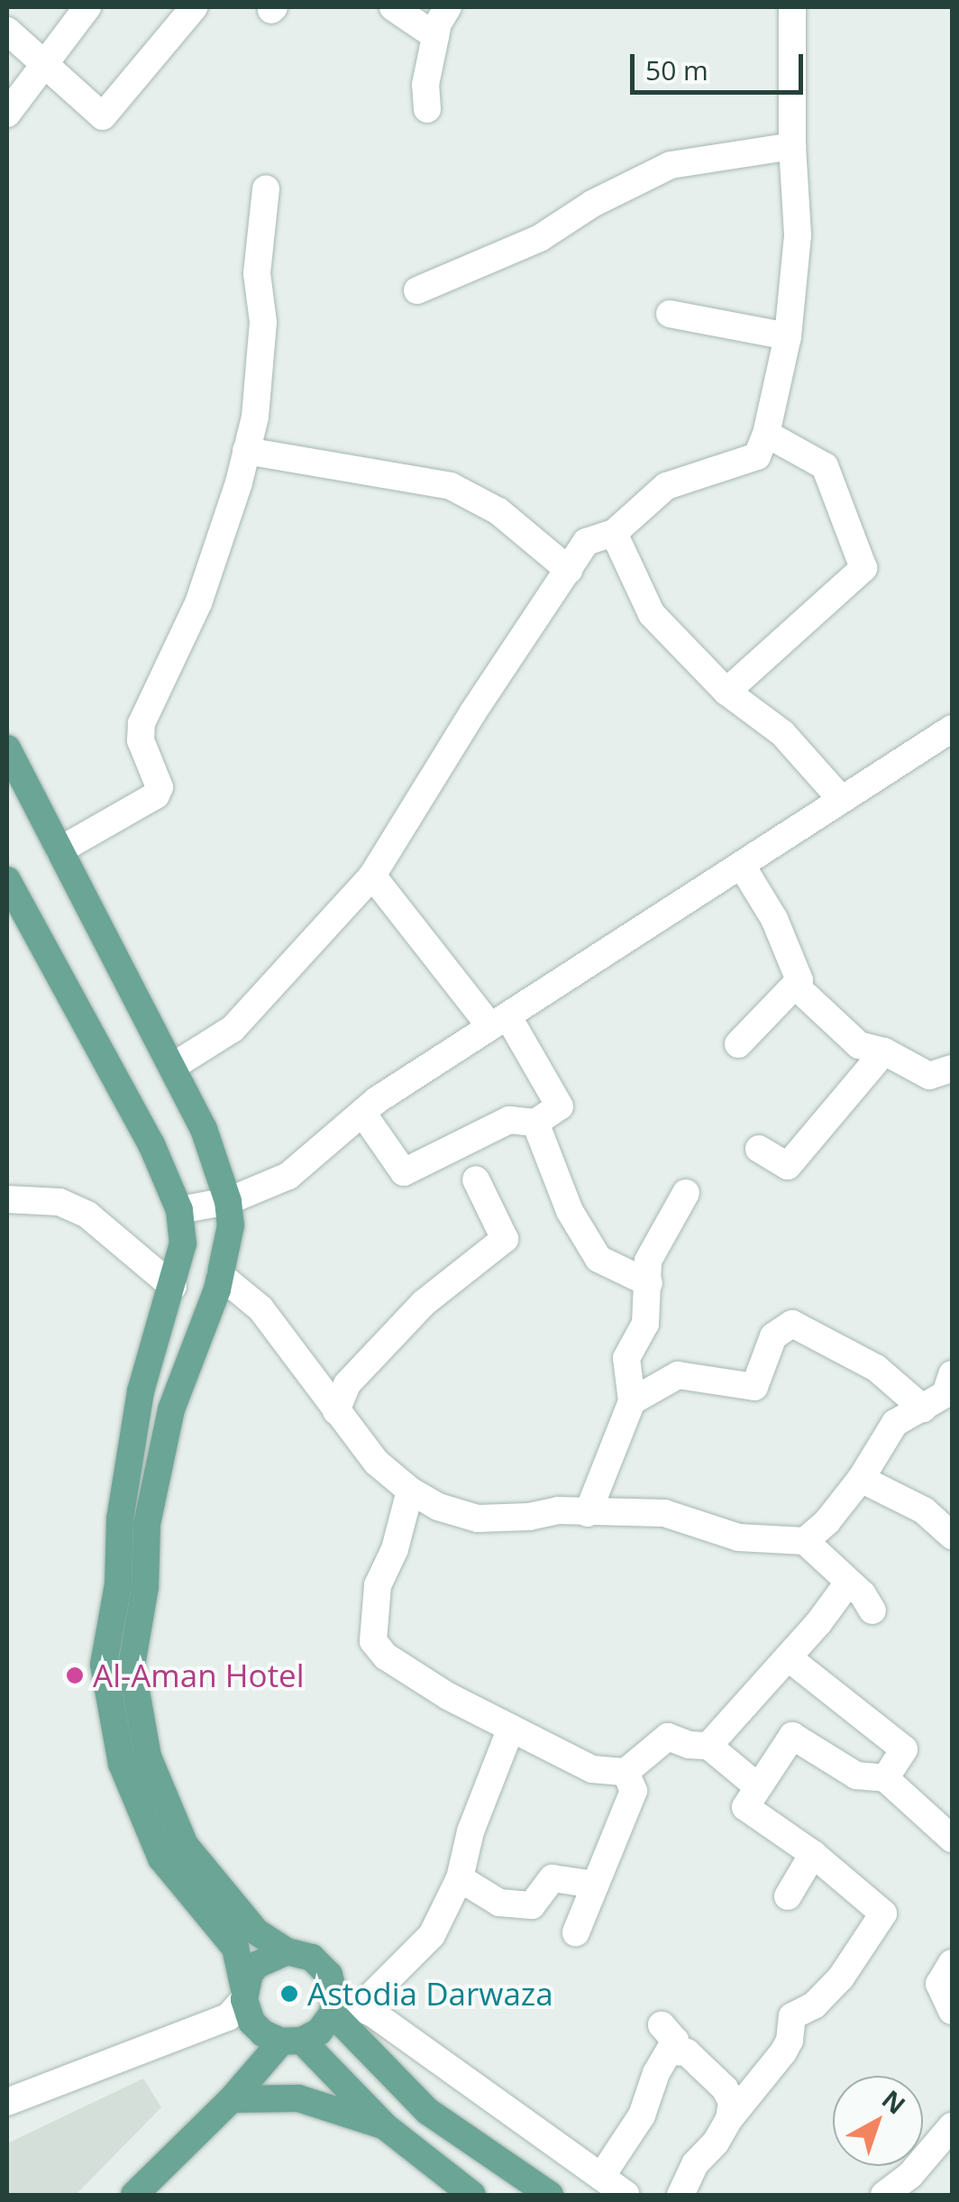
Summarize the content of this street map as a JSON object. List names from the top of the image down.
{
  "places": ["Al-Aman Hotel", "Astodia Darwaza"],
  "scale_bar": "50 m",
  "north": "top right"
}
